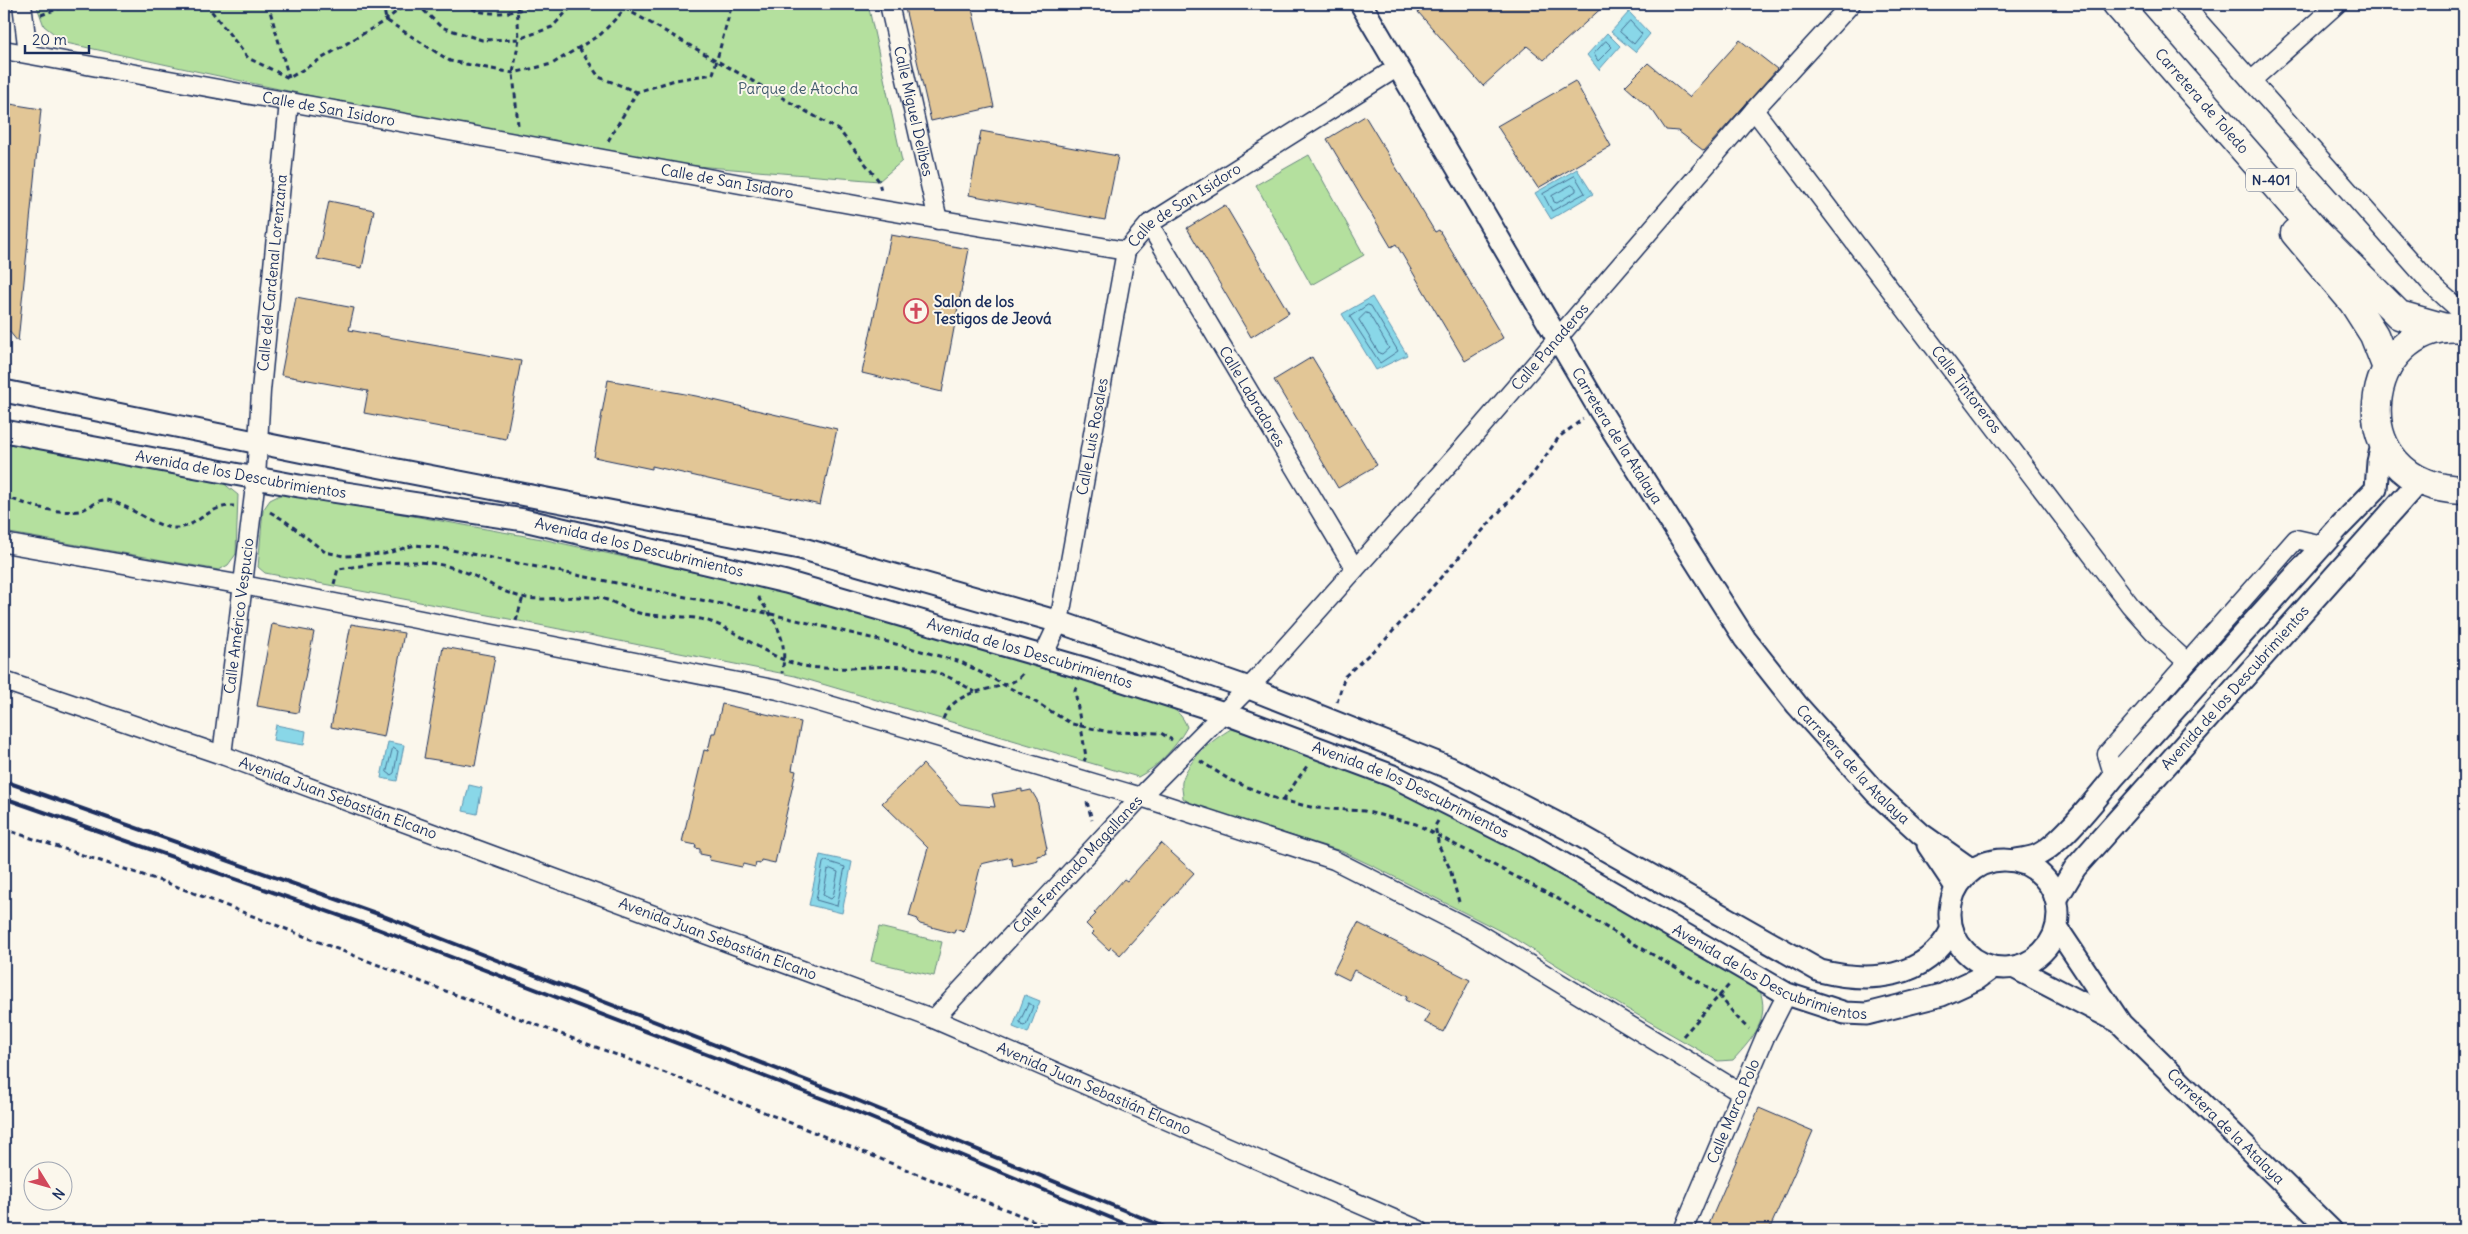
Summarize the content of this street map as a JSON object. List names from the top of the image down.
{
  "streets": {
    "highway": ["Carretera de Toledo", "N-401"],
    "street": [
      "Calle de San Isidoro",
      "Calle Miguel Delibes",
      "Calle del Cardenal Lorenzana",
      "Calle Panaderos",
      "Calle Tintoreros",
      "Calle Labradores",
      "Calle Luis Rosales",
      "Carretera de la Atalaya",
      "Avenida de los Descubrimientos",
      "Calle Américo Vespucio",
      "Avenida Juan Sebastián Elcano",
      "Calle Fernando Magallanes",
      "Calle Marco Polo"
    ]
  },
  "crossings": [
    ["Calle de San Isidoro", "Calle Miguel Delibes"],
    ["Calle de San Isidoro", "Calle del Cardenal Lorenzana"],
    ["Calle de San Isidoro", "Calle Labradores"],
    ["Calle de San Isidoro", "Calle Luis Rosales"],
    ["Calle de San Isidoro", "Carretera de la Atalaya"],
    ["Calle del Cardenal Lorenzana", "Avenida de los Descubrimientos"],
    ["Calle del Cardenal Lorenzana", "Calle Américo Vespucio"],
    ["Calle Panaderos", "Calle Tintoreros"],
    ["Calle Panaderos", "Calle Labradores"],
    ["Calle Panaderos", "Carretera de la Atalaya"],
    ["Calle Panaderos", "Avenida de los Descubrimientos"],
    ["Calle Panaderos", "Calle Fernando Magallanes"],
    ["Calle Luis Rosales", "Avenida de los Descubrimientos"],
    ["Carretera de la Atalaya", "Avenida de los Descubrimientos"],
    ["Avenida de los Descubrimientos", "Calle Américo Vespucio"],
    ["Avenida de los Descubrimientos", "Calle Fernando Magallanes"],
    ["Avenida de los Descubrimientos", "Calle Marco Polo"],
    ["Calle Américo Vespucio", "Avenida Juan Sebastián Elcano"],
    ["Avenida Juan Sebastián Elcano", "Calle Fernando Magallanes"]
  ],
  "parks": ["Parque de Atocha"],
  "places": {
    "church": ["Salon de los Testigos de Jeová"]
  },
  "scale_bar": "20 m",
  "north": "bottom right"
}
